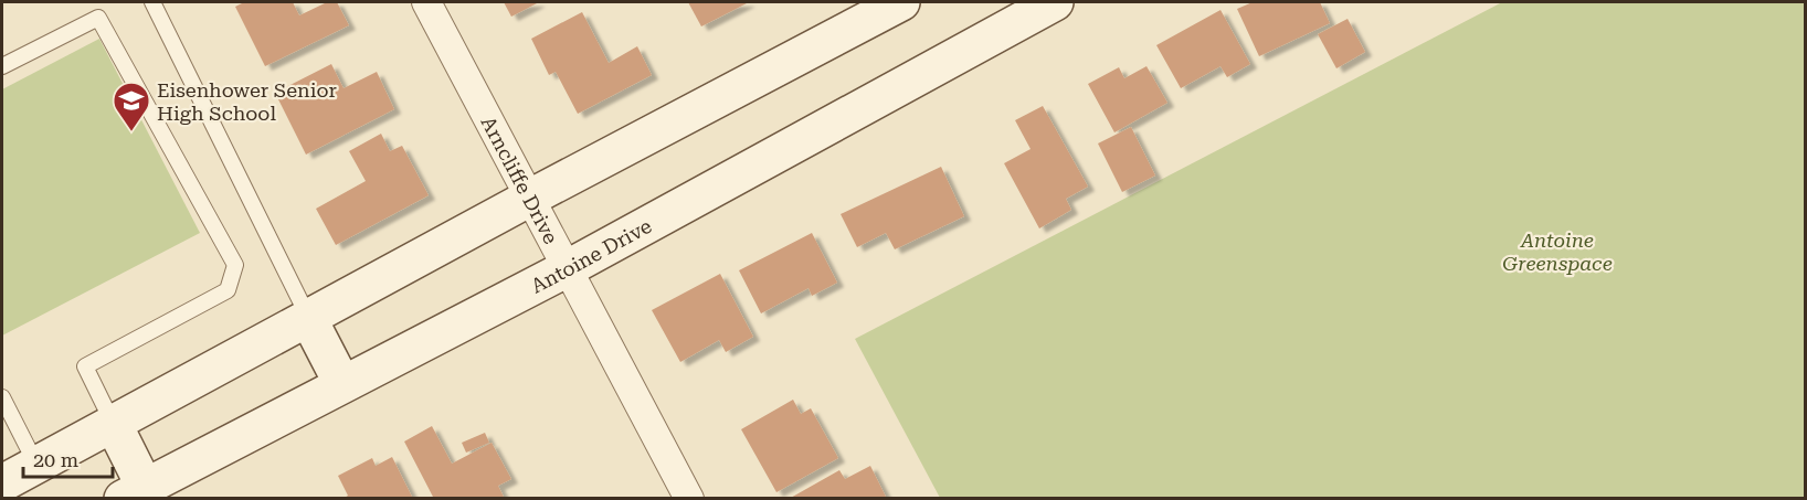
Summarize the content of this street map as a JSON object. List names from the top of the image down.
{
  "streets": {
    "main road": ["Antoine Drive"],
    "street": ["Arncliffe Drive"]
  },
  "crossings": [
    ["Arncliffe Drive", "Antoine Drive"]
  ],
  "parks": ["Antoine Greenspace"],
  "places": {
    "school or university": ["Eisenhower Senior High School"]
  },
  "scale_bar": "20 m"
}
